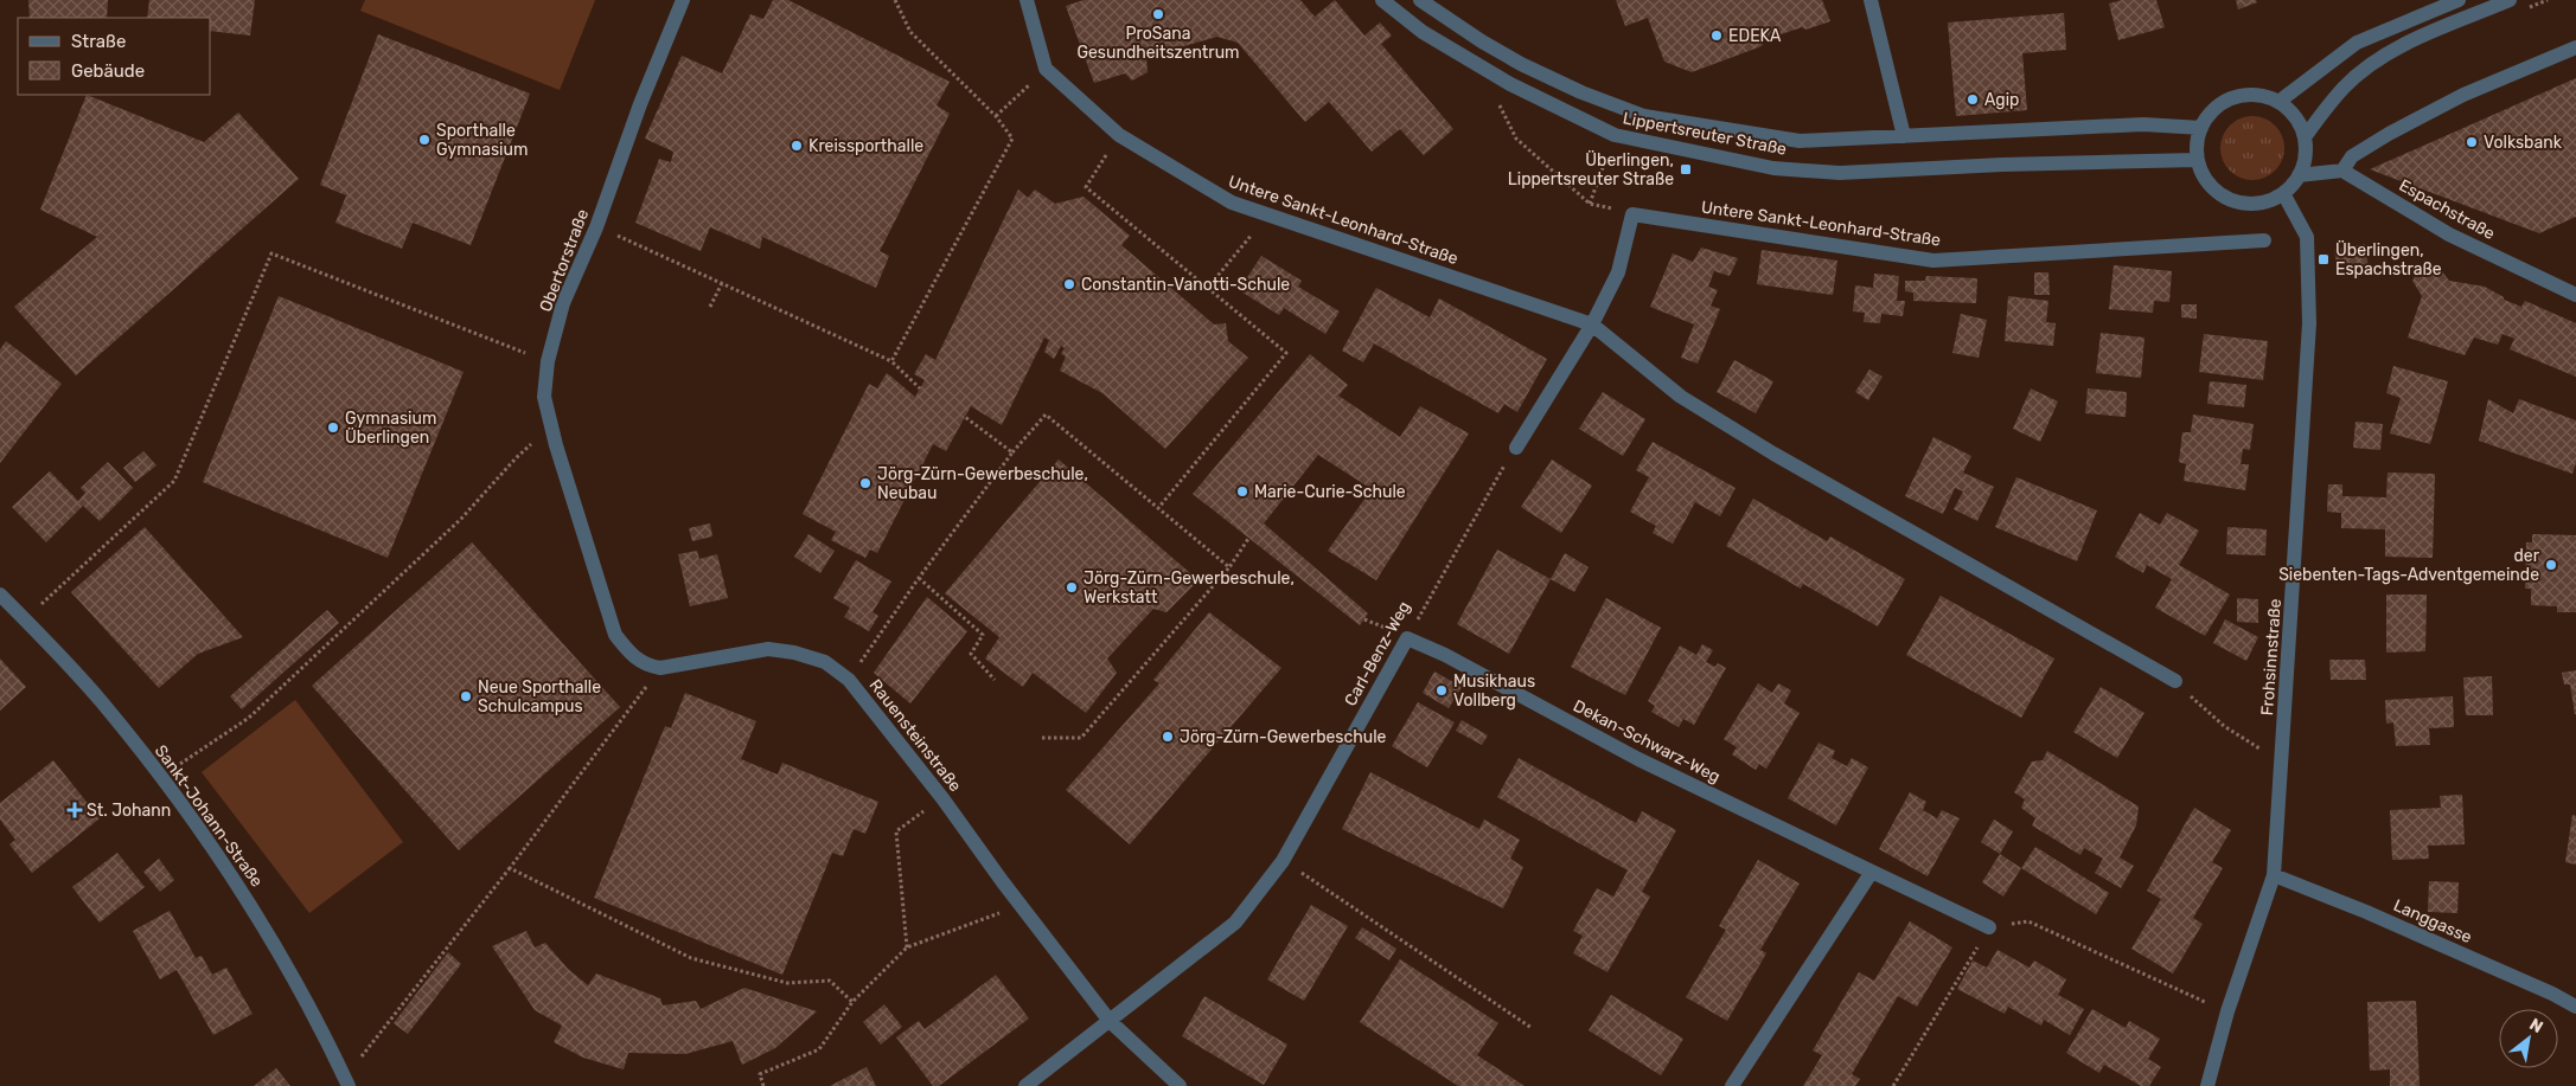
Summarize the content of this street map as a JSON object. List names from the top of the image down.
{
  "streets": {
    "street": [
      "Lippertsreuter Straße",
      "Espachstraße",
      "Untere Sankt-Leonhard-Straße",
      "Obertorstraße",
      "Carl-Benz-Weg",
      "Frohsinnstraße",
      "Rauensteinstraße",
      "Dekan-Schwarz-Weg",
      "Sankt-Johann-Straße",
      "Langgasse"
    ]
  },
  "crossings": [
    ["Lippertsreuter Straße", "Frohsinnstraße"],
    ["Obertorstraße", "Rauensteinstraße"],
    ["Carl-Benz-Weg", "Rauensteinstraße"],
    ["Carl-Benz-Weg", "Dekan-Schwarz-Weg"],
    ["Frohsinnstraße", "Langgasse"]
  ],
  "places": {
    "other": [
      "ProSana Gesundheitszentrum",
      "EDEKA",
      "Agip",
      "Sporthalle Gymnasium",
      "Volksbank",
      "Kreissporthalle",
      "Constantin-Vanotti-Schule",
      "Gymnasium Überlingen",
      "Jörg-Zürn-Gewerbeschule, Neubau",
      "Marie-Curie-Schule",
      "der Siebenten-Tags-Adventgemeinde",
      "Jörg-Zürn-Gewerbeschule, Werkstatt",
      "Musikhaus Vollberg",
      "Neue Sporthalle Schulcampus",
      "Jörg-Zürn-Gewerbeschule"
    ],
    "transit": ["Überlingen, Lippertsreuter Straße", "Überlingen, Espachstraße"],
    "health": ["St. Johann"]
  },
  "legend": ["Straße", "Gebäude"],
  "north": "top right"
}
